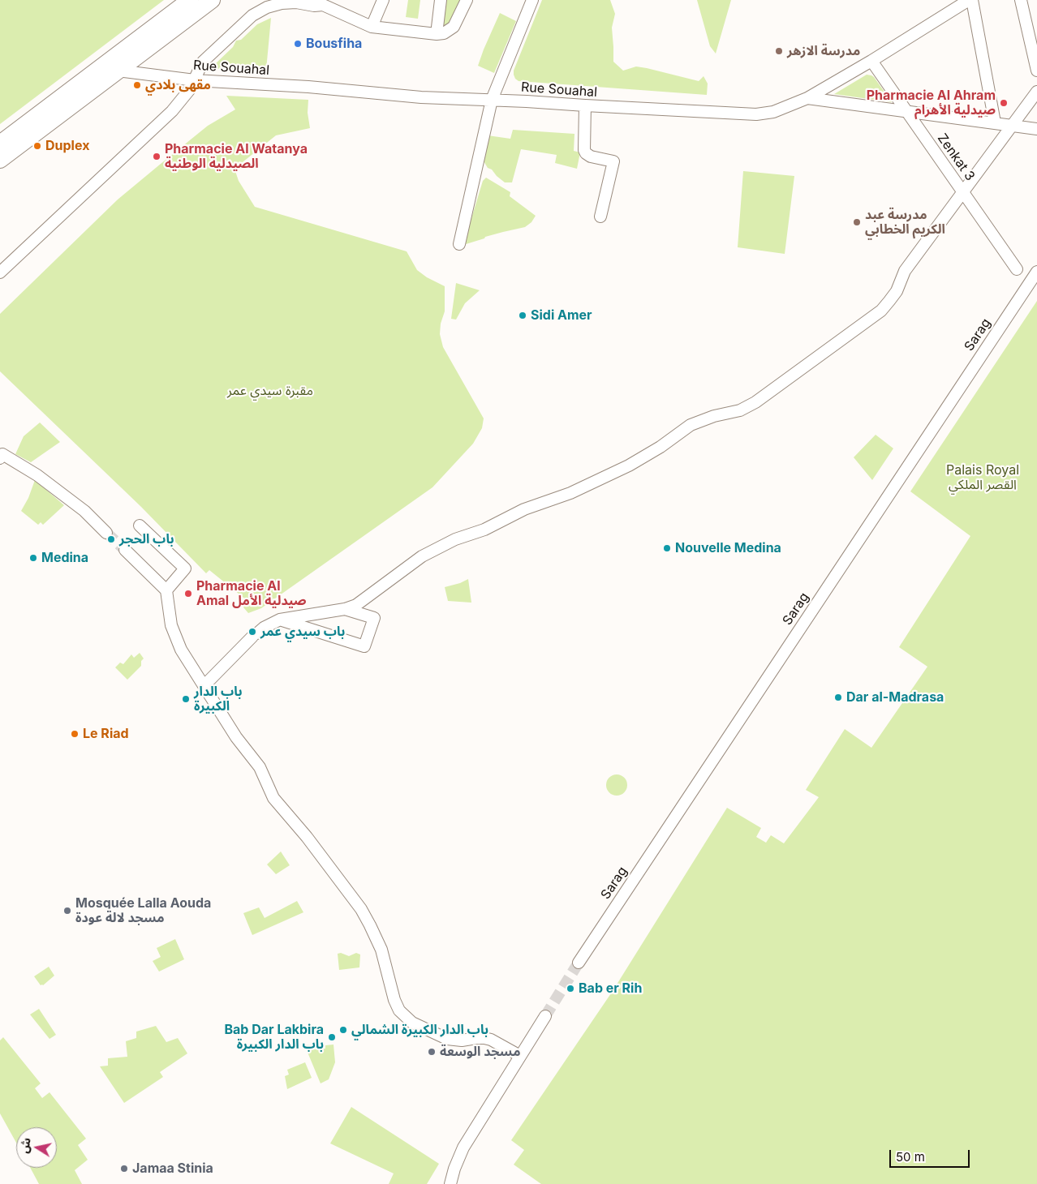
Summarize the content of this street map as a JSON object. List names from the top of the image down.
{
  "streets": {
    "street": ["Rue Souahal", "Zenkat 3", "Sarag"]
  },
  "crossings": [
    ["Rue Souahal", "Zenkat 3"]
  ],
  "parks": ["مقبرة سيدي عمر", "Palais Royal القصر الملكي"],
  "places": [
    "Bousfiha",
    "مدرسة الازهر",
    "مقهى بلادي",
    "Pharmacie Al Ahram صيدلية الأهرام",
    "Duplex",
    "Pharmacie Al Watanya الصيدلية الوطنية",
    "مدرسة عبد الكريم الخطابي",
    "Sidi Amer",
    "باب الحجر",
    "Nouvelle Medina",
    "Medina",
    "Pharmacie Al Amal صيدلية الأمل",
    "باب سيدي عمر",
    "Dar al-Madrasa",
    "باب الدار الكبيرة",
    "Le Riad",
    "Mosquée Lalla Aouda مسجد لالة عودة",
    "Bab er Rih",
    "باب الدار الكبيرة الشمالي",
    "Bab Dar Lakbira باب الدار الكبيرة",
    "مسجد الوسعة",
    "Jamaa Stinia"
  ],
  "scale_bar": "50 m",
  "north": "left"
}
